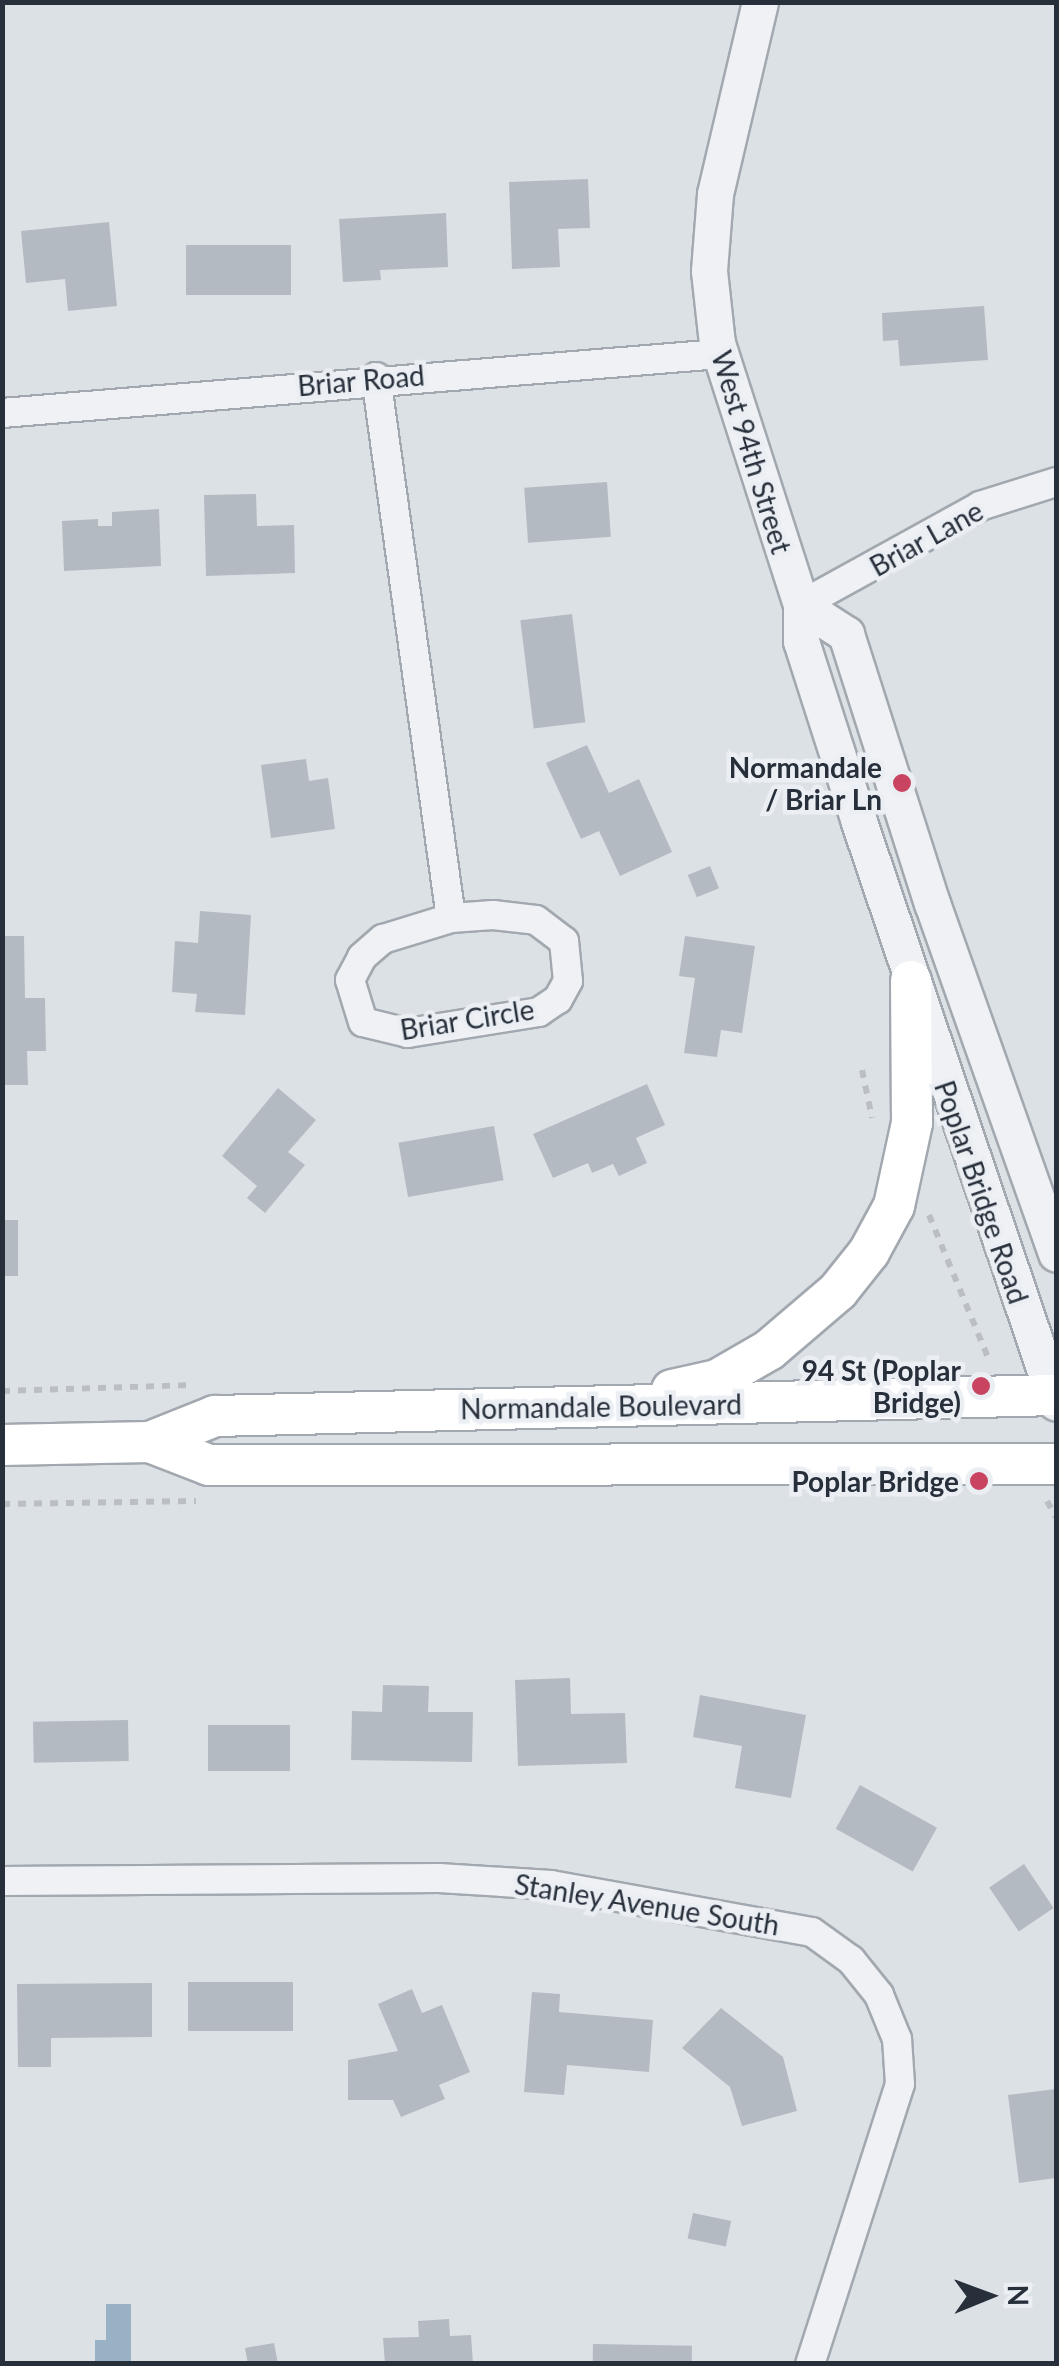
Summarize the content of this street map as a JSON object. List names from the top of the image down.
{
  "streets": {
    "main road": ["Normandale Boulevard"],
    "street": [
      "Briar Road",
      "West 94th Street",
      "Briar Lane",
      "Briar Circle",
      "Poplar Bridge Road",
      "Stanley Avenue South"
    ]
  },
  "crossings": [
    ["Briar Road", "West 94th Street"],
    ["West 94th Street", "Briar Lane"],
    ["West 94th Street", "Poplar Bridge Road"],
    ["Briar Lane", "Poplar Bridge Road"],
    ["Poplar Bridge Road", "Normandale Boulevard"]
  ],
  "places": ["Normandale / Briar Ln", "94 St (Poplar Bridge)", "Poplar Bridge"],
  "north": "right"
}
